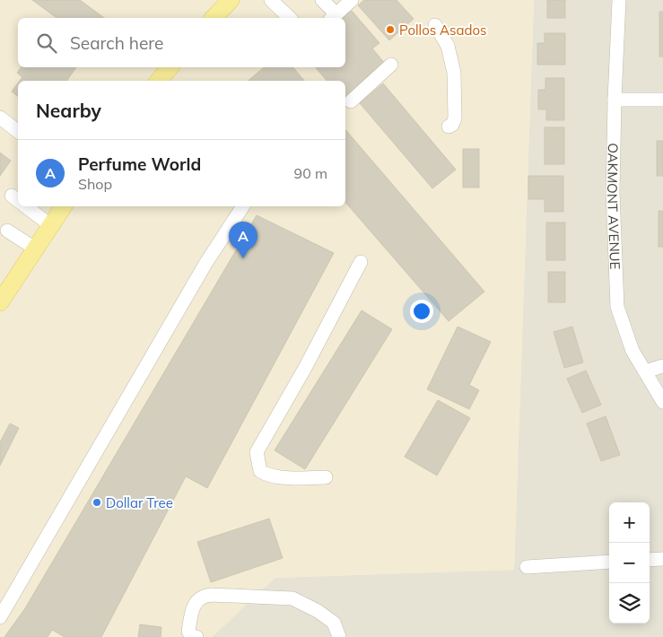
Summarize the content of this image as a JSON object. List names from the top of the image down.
{
  "streets": {
    "street": ["OAKMONT AVENUE"]
  },
  "places": ["Pollos Asados", "Dollar Tree"],
  "page": {
    "search": "Search here",
    "heading": "Nearby",
    "list": [
      {
        "mark": "A",
        "name": "Perfume World",
        "note": "Shop",
        "value": "90 m"
      }
    ],
    "pins": "A",
    "map_buttons": ["+", "−"]
  }
}
